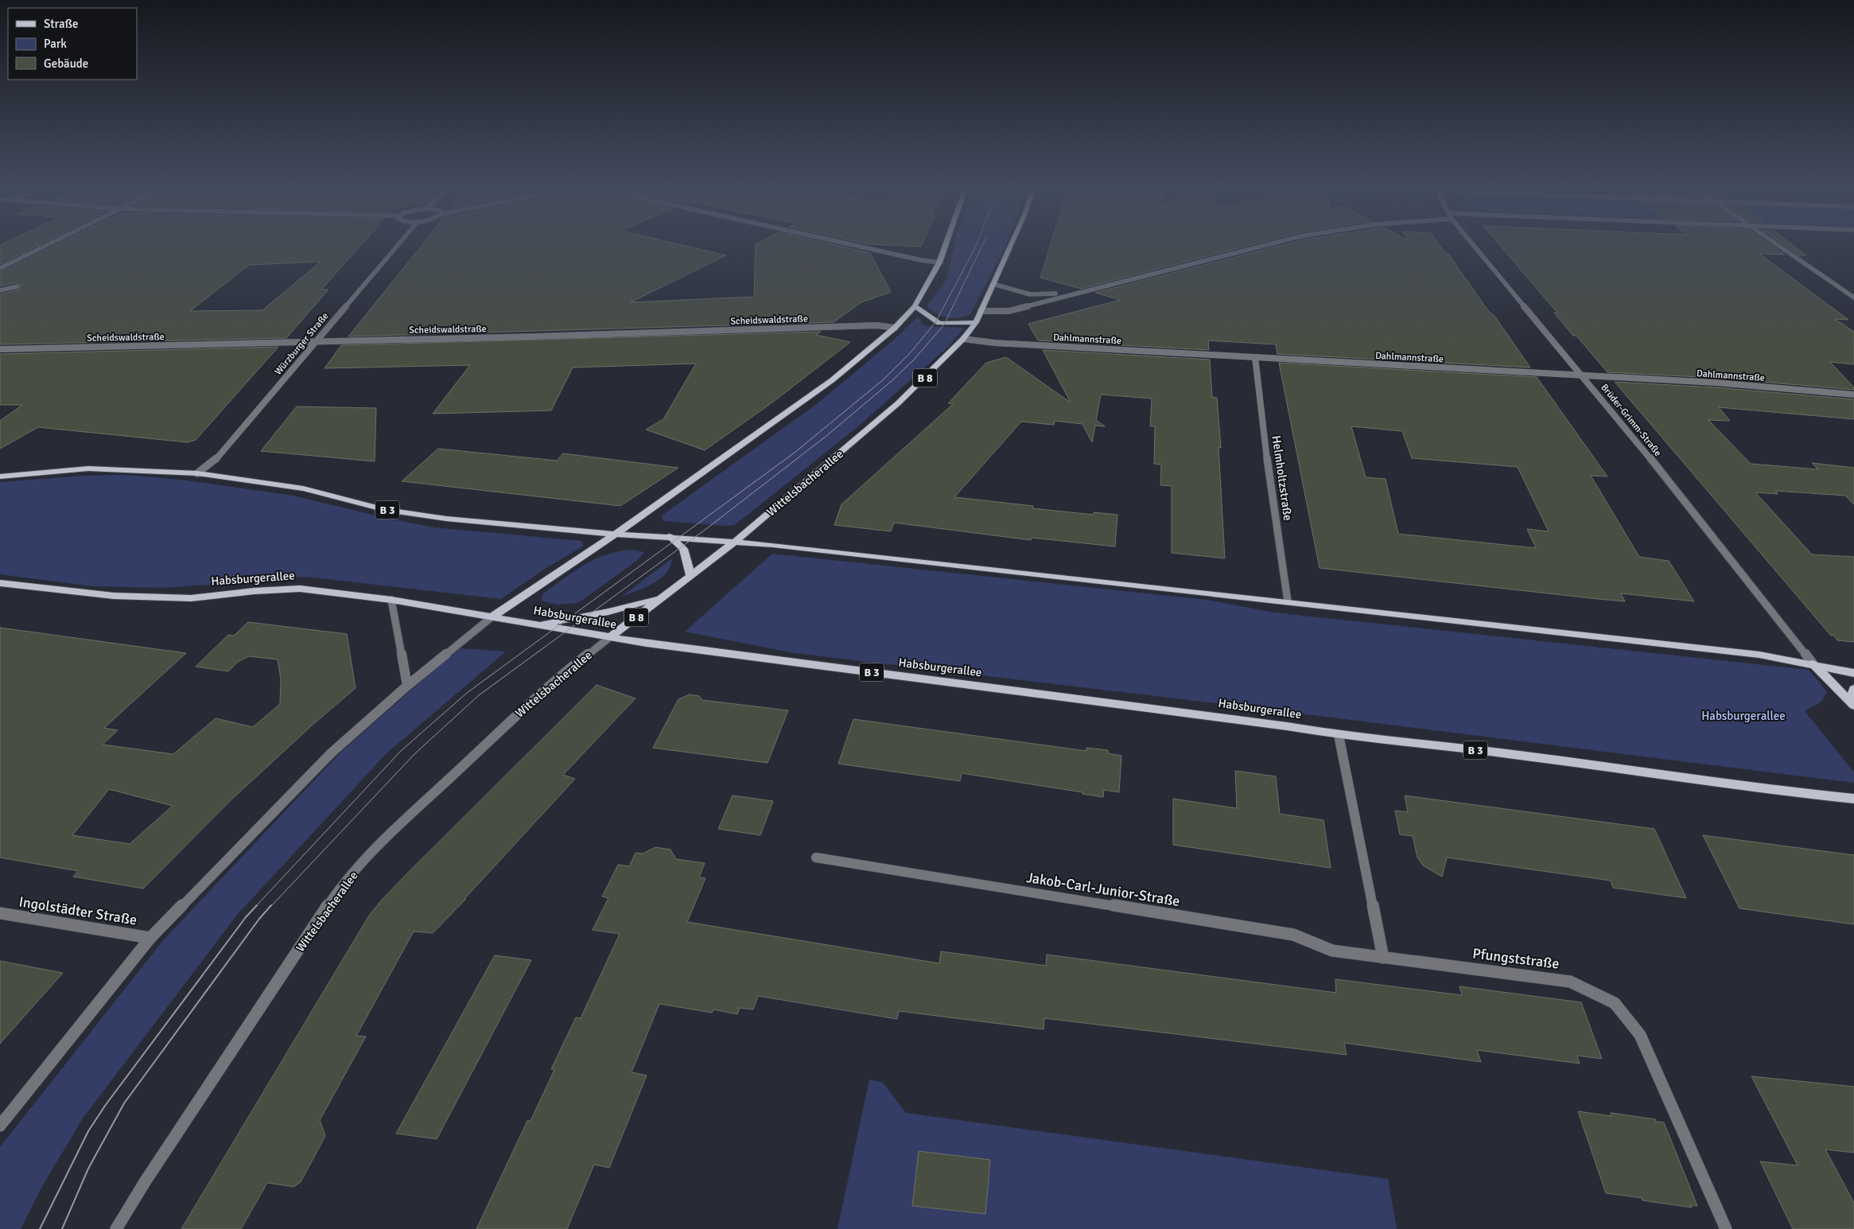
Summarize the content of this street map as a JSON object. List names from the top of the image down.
{
  "streets": {
    "main road": [
      "B 8",
      "Wittelsbacherallee",
      "B 3",
      "Habsburgerallee"
    ],
    "street": [
      "Scheidswaldstraße",
      "Dahlmannstraße",
      "Würzburger Straße",
      "Brüder-Grimm-Straße",
      "Helmholtzstraße",
      "Jakob-Carl-Junior-Straße",
      "Ingolstädter Straße",
      "Pfungststraße"
    ]
  },
  "crossings": [
    ["Scheidswaldstraße", "Würzburger Straße"],
    ["Dahlmannstraße", "Brüder-Grimm-Straße"],
    ["Dahlmannstraße", "Helmholtzstraße"],
    ["Dahlmannstraße", "Wittelsbacherallee"],
    ["Würzburger Straße", "B 3"],
    ["Brüder-Grimm-Straße", "B 3"],
    ["Helmholtzstraße", "B 3"],
    ["Wittelsbacherallee", "B 3"],
    ["Wittelsbacherallee", "Habsburgerallee"],
    ["Jakob-Carl-Junior-Straße", "Pfungststraße"]
  ],
  "parks": ["Habsburgerallee"],
  "legend": ["Straße", "Park", "Gebäude"]
}
